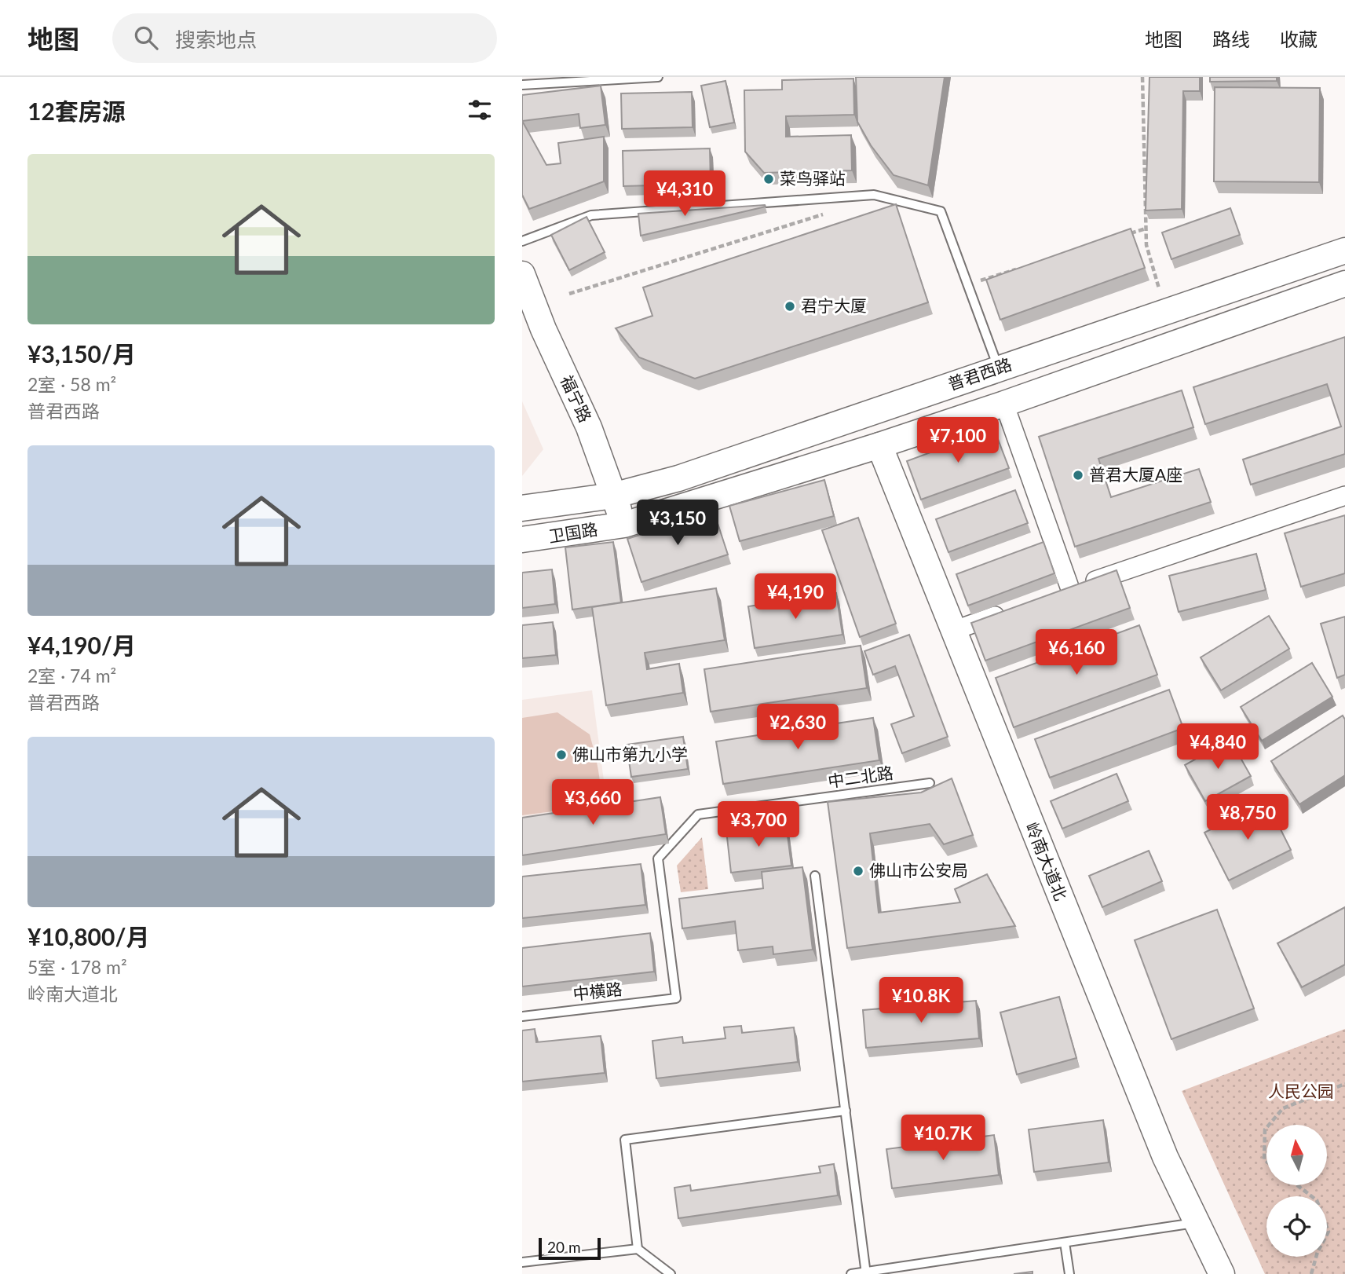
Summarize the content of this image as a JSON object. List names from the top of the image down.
{
  "streets": {
    "main road": [
      "普君西路",
      "福宁路",
      "卫国路",
      "岭南大道北"
    ],
    "lane": ["中二北路", "中横路"]
  },
  "crossings": [
    ["普君西路", "福宁路"],
    ["普君西路", "卫国路"],
    ["福宁路", "卫国路"],
    ["中二北路", "中横路"]
  ],
  "parks": ["人民公园"],
  "places": [
    "菜鸟驿站",
    "君宁大厦",
    "普君大厦A座",
    "佛山市第九小学",
    "佛山市公安局"
  ],
  "scale_bar": "20 m",
  "north": "top",
  "page": {
    "header": "地图",
    "search": "搜索地点",
    "nav": ["地图", "路线", "收藏"],
    "heading": "12套房源",
    "list": [
      {
        "name": "¥3,150/月",
        "note": "2室 · 58 m² · 普君西路"
      },
      {
        "name": "¥4,190/月",
        "note": "2室 · 74 m² · 普君西路"
      },
      {
        "name": "¥10,800/月",
        "note": "5室 · 178 m² · 岭南大道北"
      }
    ],
    "price": [
      "¥4,310",
      "¥7,100",
      "¥3,150",
      "¥4,190",
      "¥6,160",
      "¥2,630",
      "¥4,840",
      "¥3,660",
      "¥8,750",
      "¥3,700",
      "¥10.8K",
      "¥10.7K"
    ],
    "scale": "20 m"
  }
}
